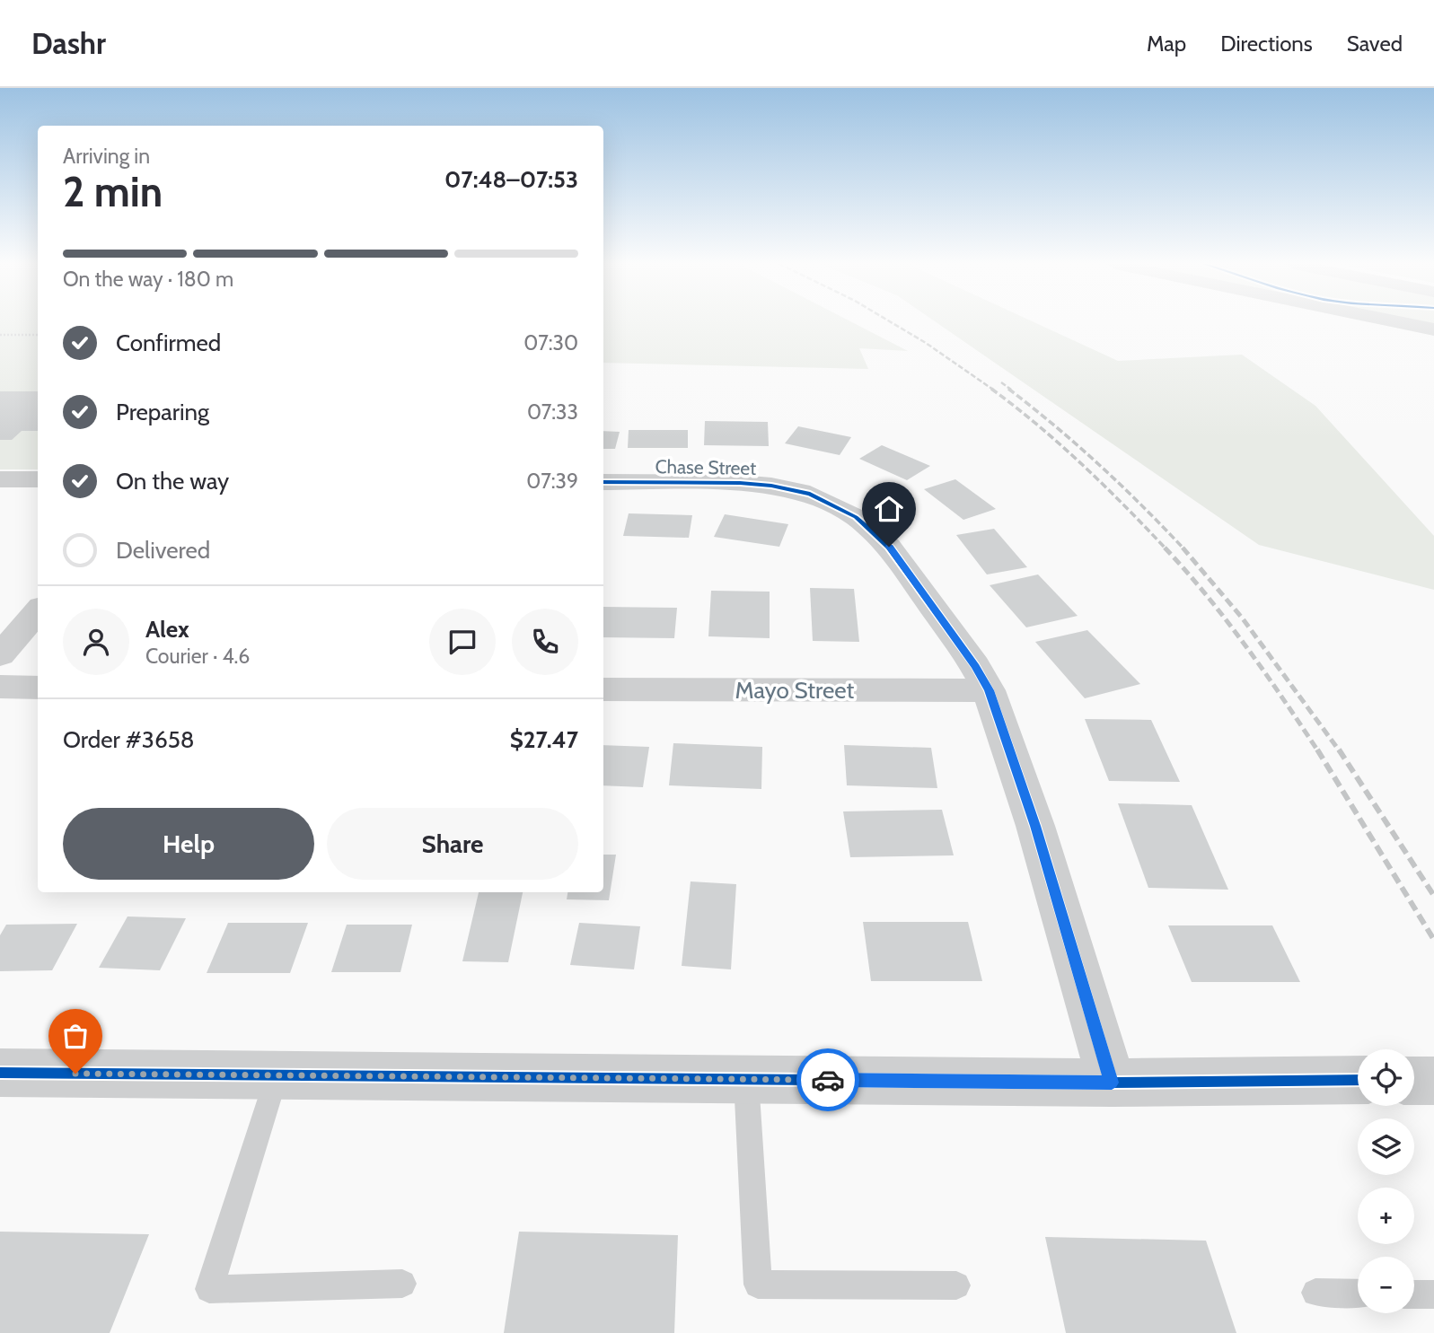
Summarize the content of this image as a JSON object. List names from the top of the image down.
{
  "streets": {
    "street": ["Chase Street", "Mayo Street"]
  },
  "crossings": [
    ["Chase Street", "Mayo Street"]
  ],
  "page": {
    "header": "Dashr",
    "nav": ["Map", "Directions", "Saved"],
    "heading": ["2 min", "Arriving in", "07:48–07:53"],
    "panel": [
      "Alex",
      "Courier · 4.6",
      "Order #3658",
      "$27.47"
    ],
    "bar": "On the way · 180 m",
    "list": [
      ["Confirmed", "07:30"],
      ["Preparing", "07:33"],
      ["On the way", "07:39"],
      "Delivered"
    ],
    "buttons": ["Help", "Share"],
    "map_buttons": ["+", "−"]
  }
}
